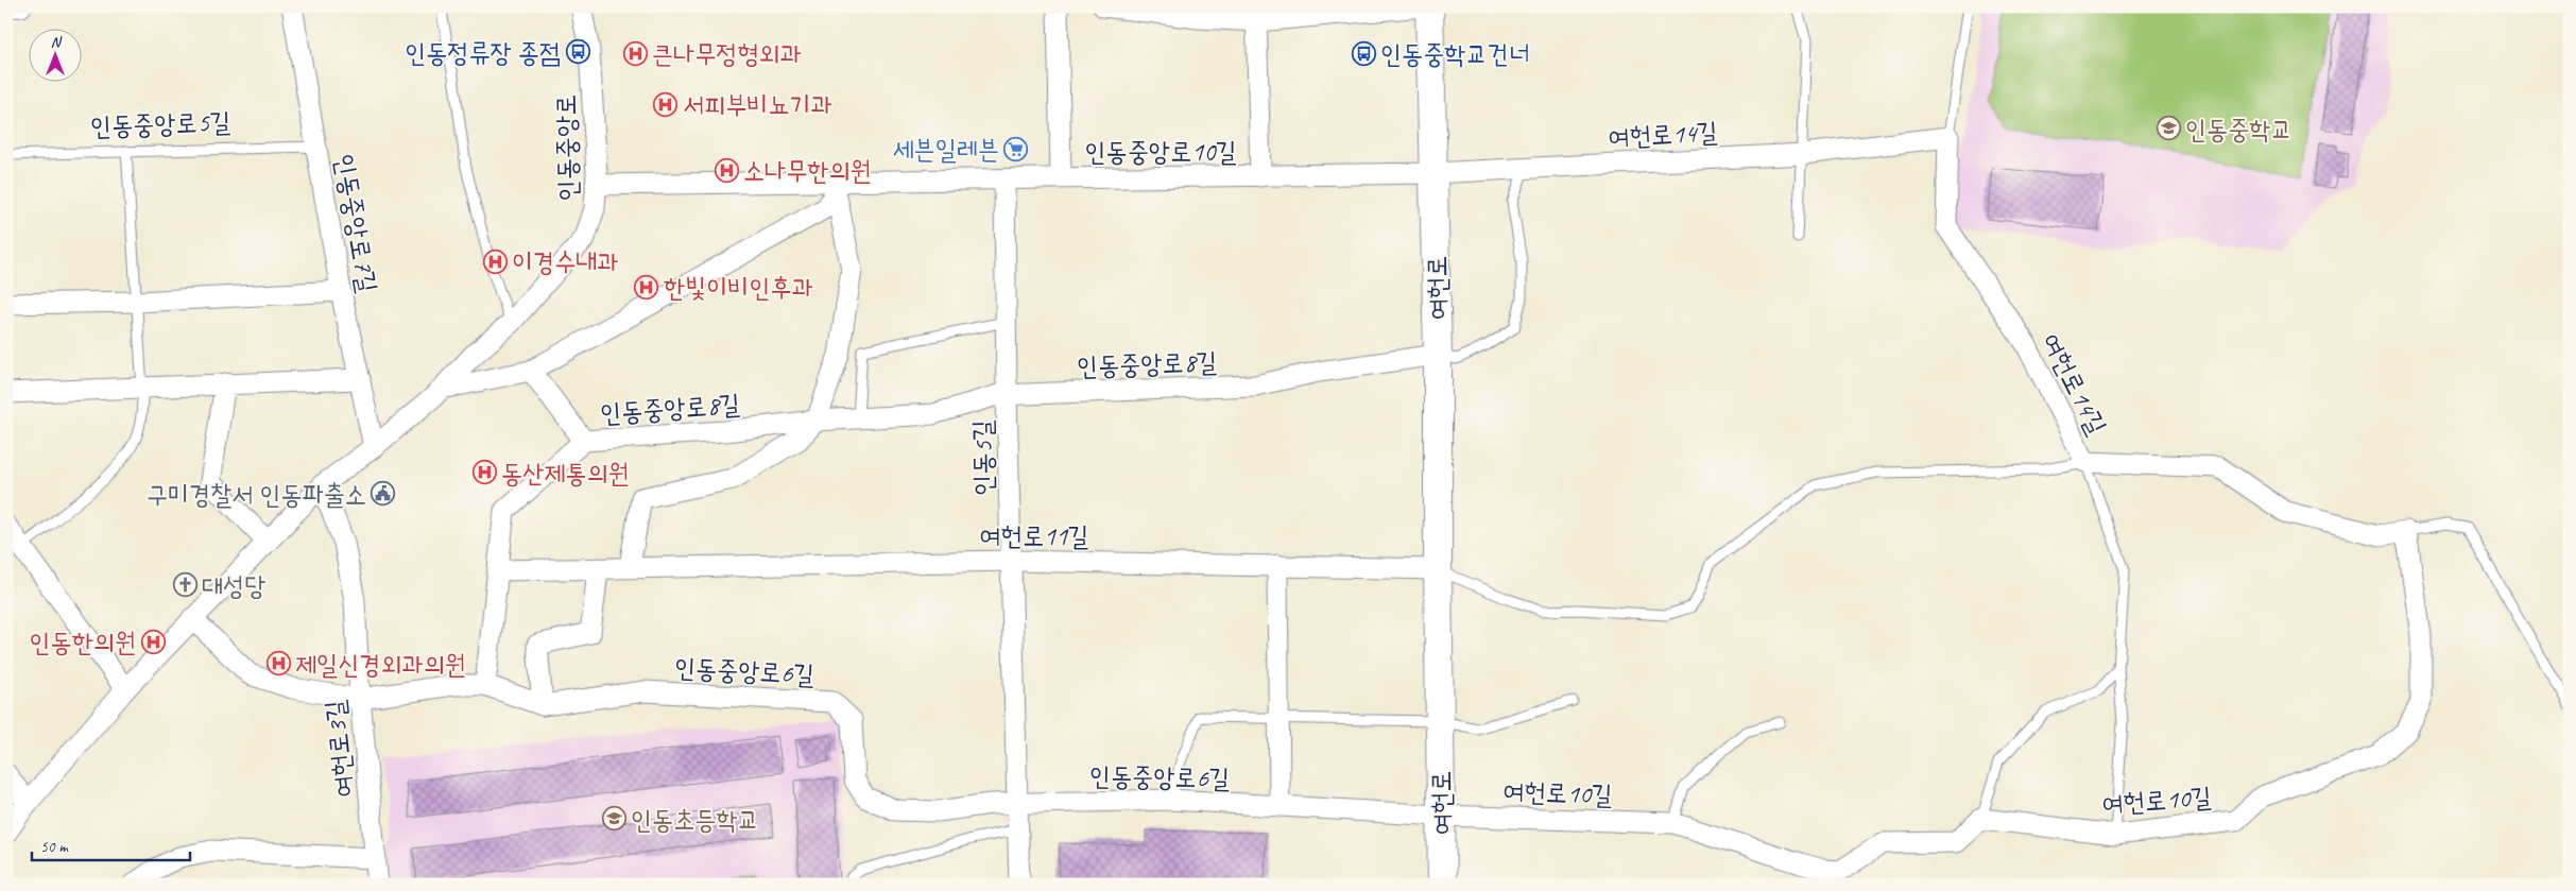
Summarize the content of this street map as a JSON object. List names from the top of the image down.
{
  "streets": {
    "street": [
      "여헌로14길",
      "인동중앙로",
      "인동중앙로10길",
      "인동중앙로7길",
      "여헌로",
      "인동중앙로8길",
      "인동5길",
      "여헌로11길",
      "인동중앙로6길",
      "여헌로3길",
      "여헌로10길"
    ],
    "lane": ["인동중앙로5길"]
  },
  "crossings": [
    ["인동중앙로5길", "인동중앙로7길"],
    ["여헌로14길", "인동중앙로10길"],
    ["여헌로14길", "여헌로"],
    ["여헌로14길", "여헌로11길"],
    ["인동중앙로", "인동중앙로10길"],
    ["인동중앙로", "인동중앙로7길"],
    ["인동중앙로", "인동중앙로8길"],
    ["인동중앙로", "인동중앙로6길"],
    ["인동중앙로", "여헌로3길"],
    ["인동중앙로10길", "여헌로"],
    ["인동중앙로10길", "인동5길"],
    ["여헌로", "인동중앙로8길"],
    ["여헌로", "여헌로11길"],
    ["여헌로", "인동중앙로6길"],
    ["여헌로", "여헌로10길"],
    ["인동중앙로8길", "인동5길"],
    ["인동5길", "여헌로11길"],
    ["인동5길", "인동중앙로6길"],
    ["인동중앙로6길", "여헌로3길"],
    ["인동중앙로6길", "여헌로10길"]
  ],
  "places": {
    "bus stop": ["인동정류장 종점", "인동중학교건너"],
    "hospital": [
      "큰나무정형외과",
      "서피부비뇨기과",
      "소나무한의원",
      "이경수내과",
      "한빛이비인후과",
      "동산제통의원",
      "인동한의원",
      "제일신경외과의원"
    ],
    "school or university": ["인동중학교", "인동초등학교"],
    "supermarket": ["세븐일레븐"],
    "public building": ["구미경찰서 인동파출소"],
    "church": ["대성당"]
  },
  "scale_bar": "50 m",
  "north": "top"
}
